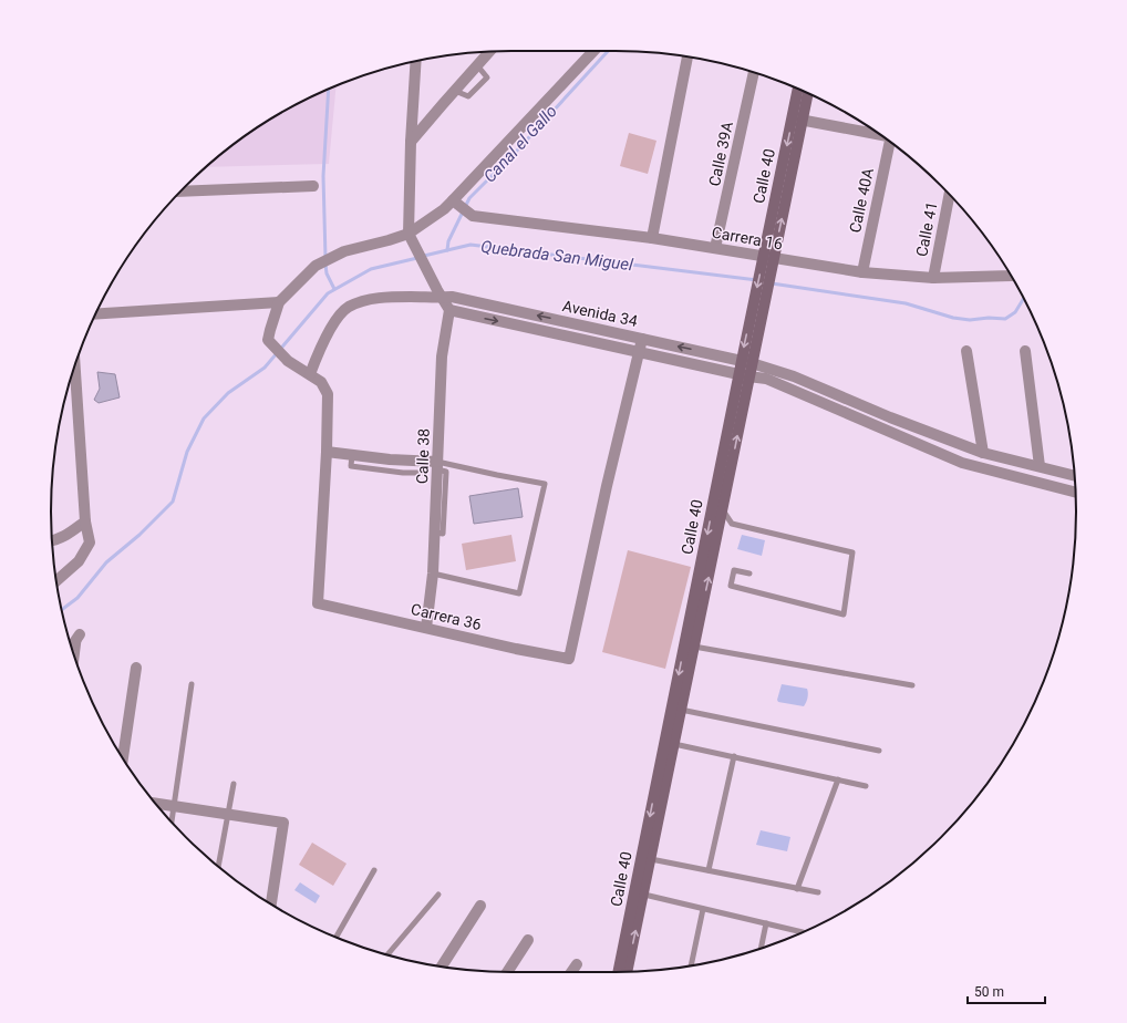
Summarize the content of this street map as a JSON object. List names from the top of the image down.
{
  "streets": {
    "main road": ["Calle 40"],
    "street": [
      "Calle 39A",
      "Calle 40A",
      "Calle 41",
      "Carrera 16",
      "Avenida 34",
      "Calle 38",
      "Carrera 36"
    ]
  },
  "crossings": [
    ["Calle 39A", "Carrera 16"],
    ["Calle 40", "Carrera 16"],
    ["Calle 40", "Avenida 34"],
    ["Calle 40A", "Carrera 16"],
    ["Calle 41", "Carrera 16"],
    ["Avenida 34", "Calle 38"],
    ["Avenida 34", "Carrera 36"],
    ["Calle 38", "Carrera 36"]
  ],
  "water": ["Canal el Gallo", "Quebrada San Miguel"],
  "scale_bar": "50 m"
}
